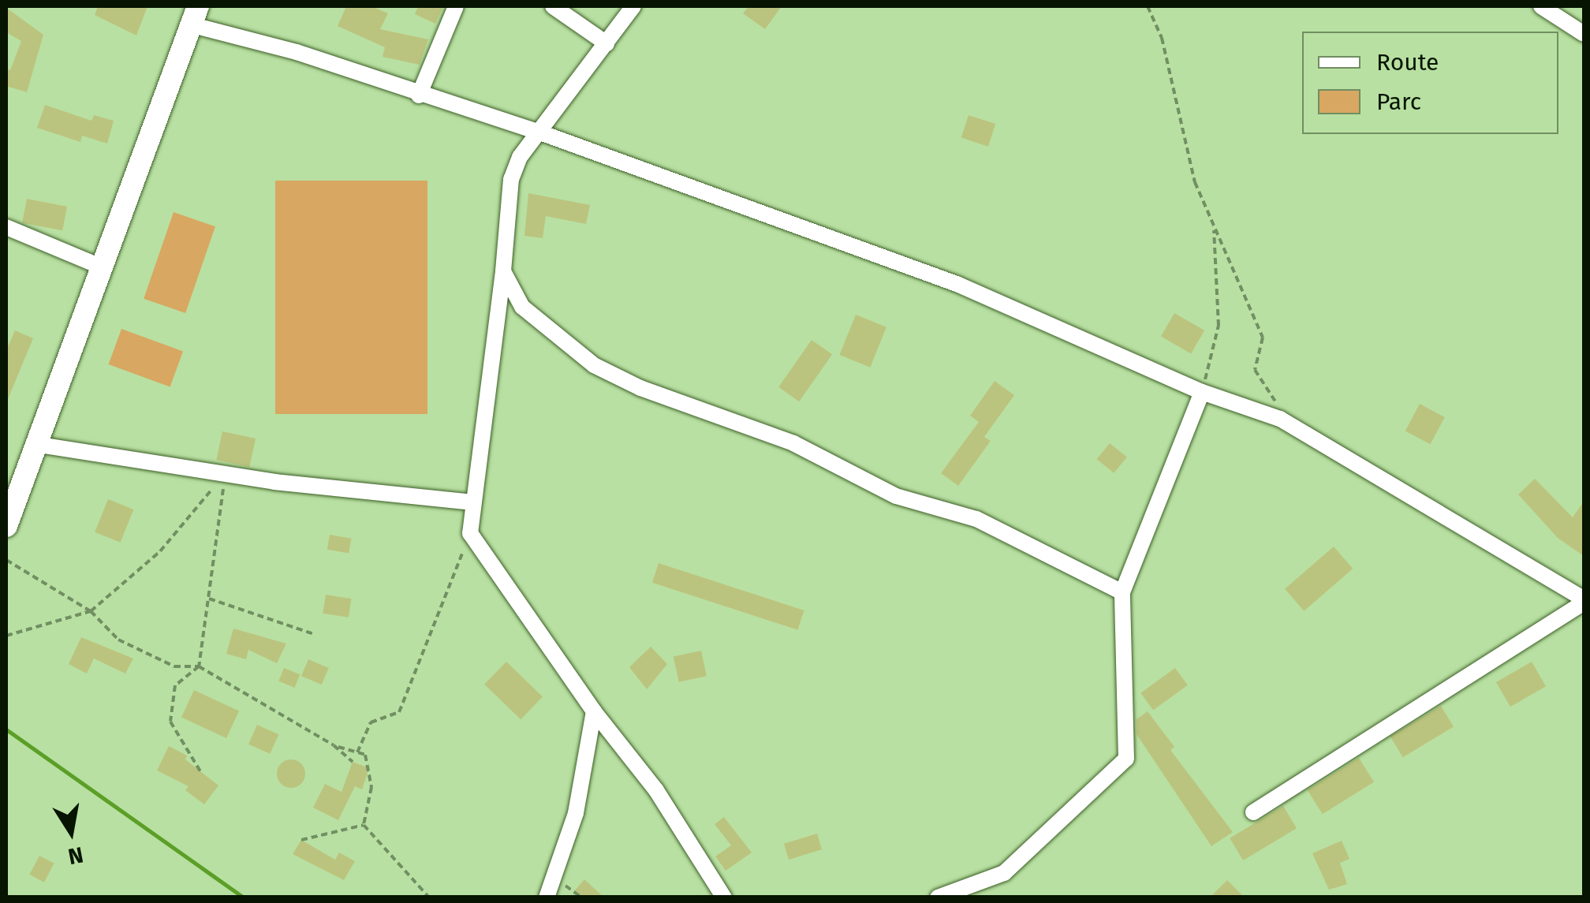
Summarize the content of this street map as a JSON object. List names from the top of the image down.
{
  "legend": ["Route", "Parc"],
  "north": "bottom"
}
